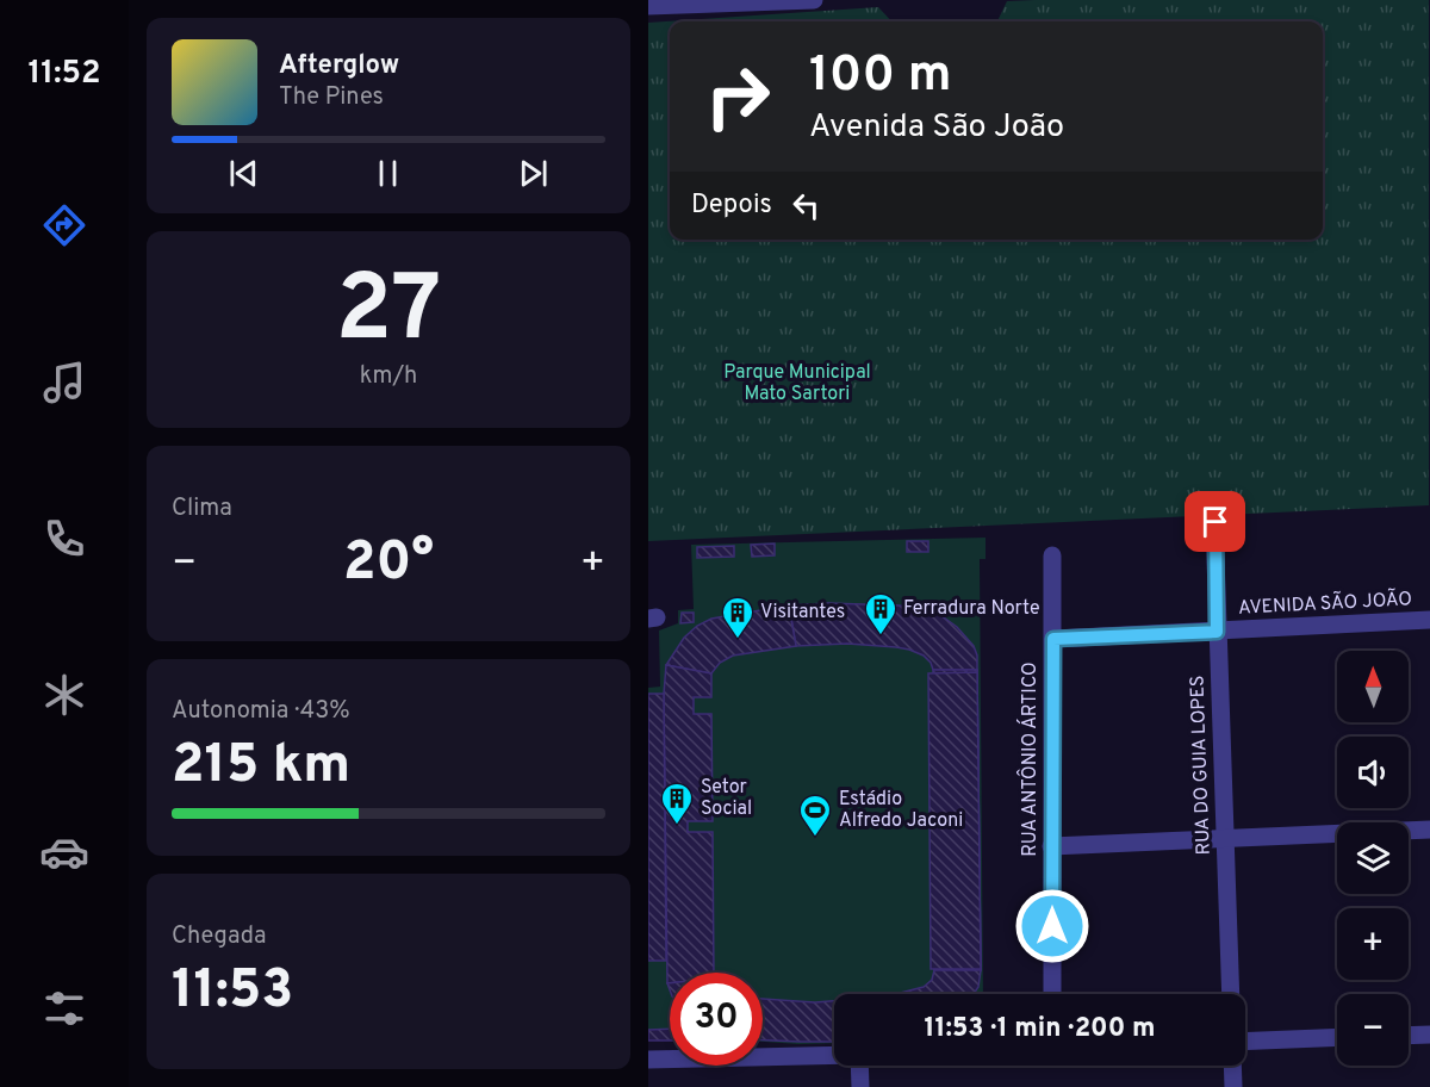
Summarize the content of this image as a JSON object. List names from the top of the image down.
{
  "streets": {
    "street": ["AVENIDA SÃO JOÃO", "RUA ANTÔNIO ÁRTICO", "RUA DO GUIA LOPES"]
  },
  "crossings": [
    ["AVENIDA SÃO JOÃO", "RUA ANTÔNIO ÁRTICO"],
    ["AVENIDA SÃO JOÃO", "RUA DO GUIA LOPES"]
  ],
  "parks": ["Parque Municipal Mato Sartori"],
  "places": {
    "building": ["Ferradura Norte", "Visitantes", "Setor Social"],
    "sports": ["Estádio Alfredo Jaconi"]
  },
  "north": "top",
  "page": {
    "tabs": "11:52",
    "turn": ["100 m", "Avenida São João"],
    "song": ["Afterglow", "The Pines"],
    "then": "Depois",
    "tile": [
      ["27", "km/h"],
      "Clima",
      ["Autonomia · 43%", "215 km"],
      ["Chegada", "11:53"]
    ],
    "heat": ["−", "20°", "+"],
    "map_buttons": ["+", "−"],
    "limit": "30",
    "trip": "11:53 · 1 min · 200 m"
  }
}
